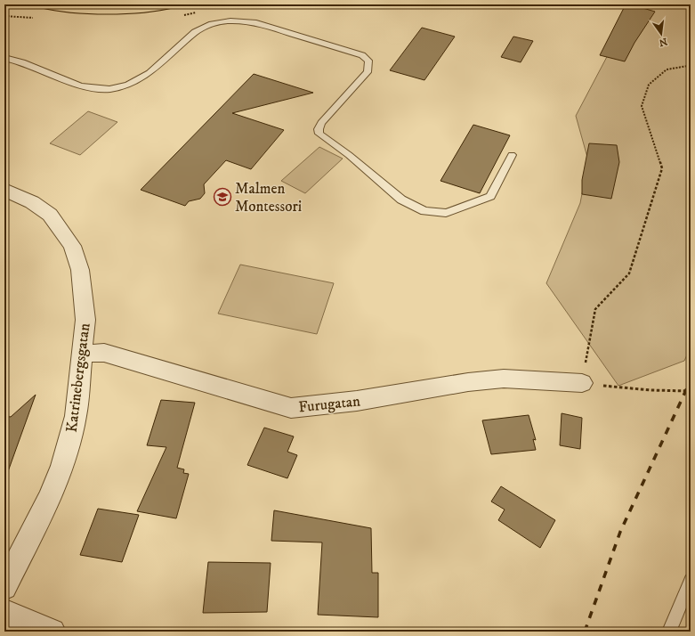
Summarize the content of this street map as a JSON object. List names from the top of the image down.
{
  "streets": {
    "street": ["Katrinebergsgatan", "Furugatan"]
  },
  "crossings": [
    ["Katrinebergsgatan", "Furugatan"]
  ],
  "places": {
    "school or university": ["Malmen Montessori"]
  },
  "north": "bottom"
}
